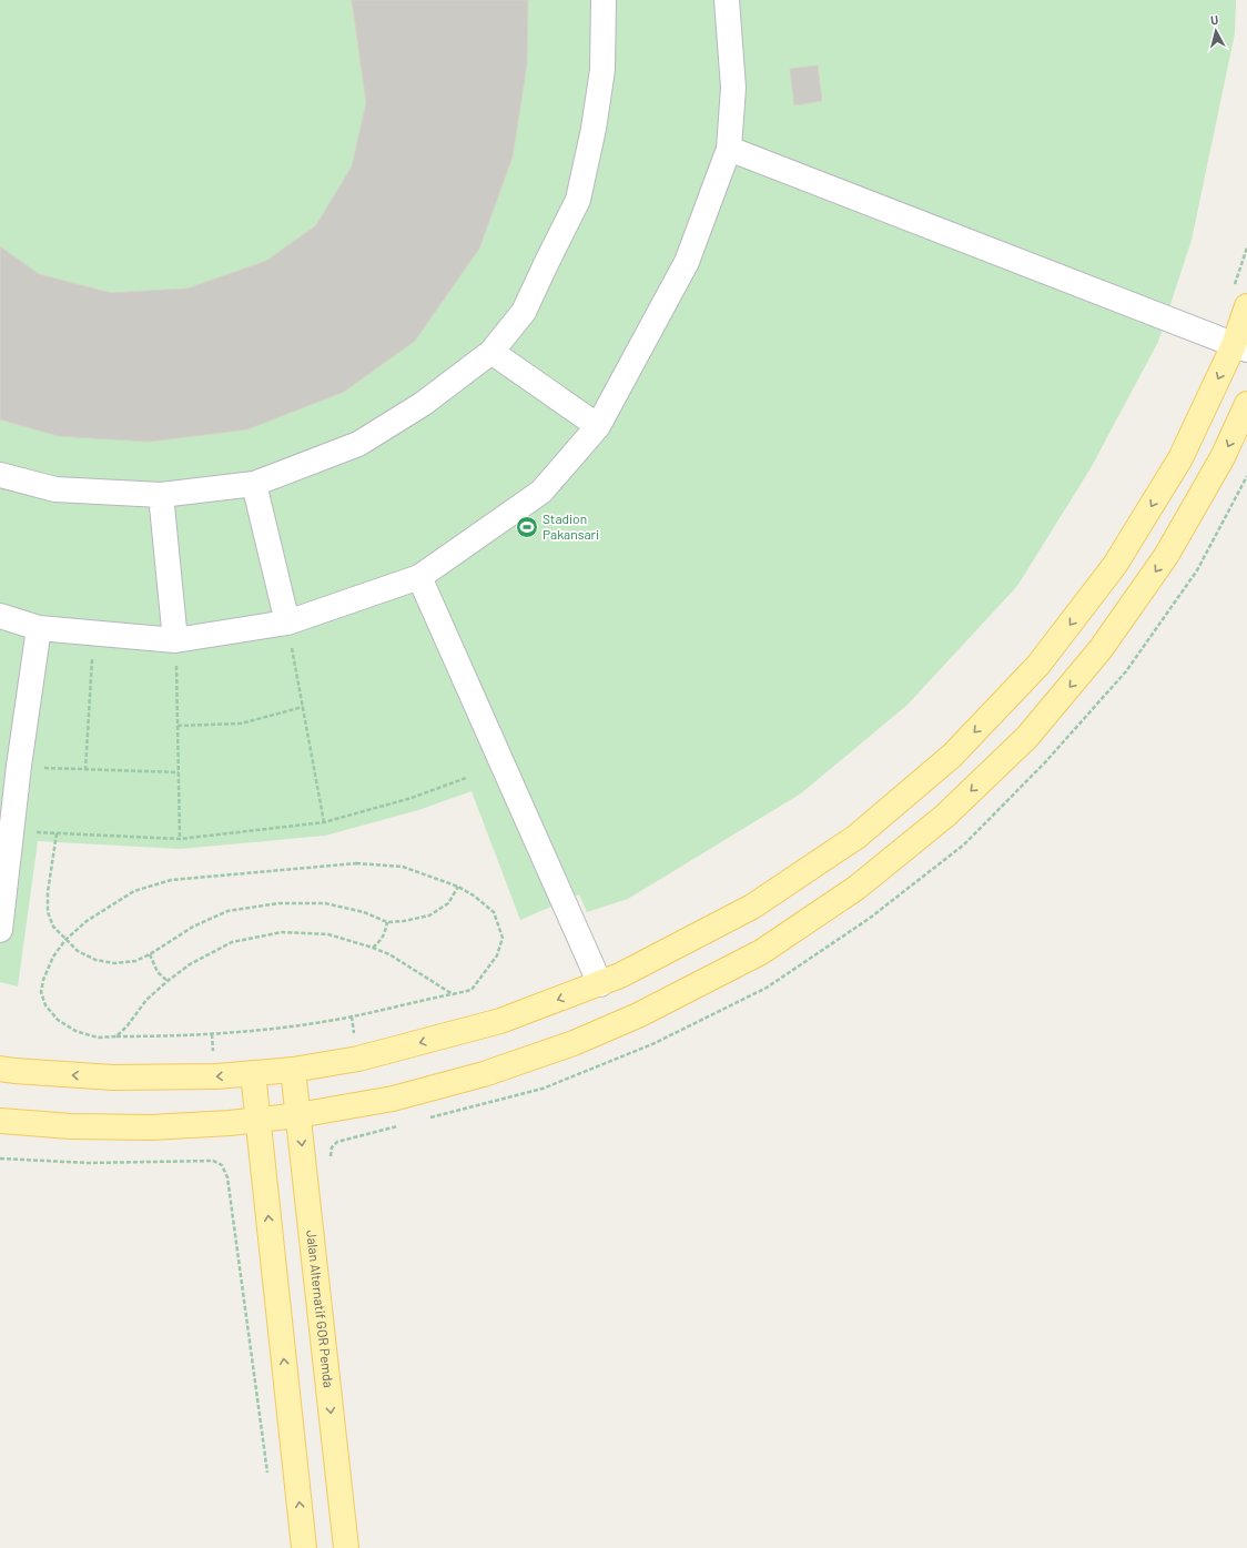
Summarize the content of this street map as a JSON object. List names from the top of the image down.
{
  "streets": {
    "main road": ["Jalan Alternatif GOR Pemda"]
  },
  "places": {
    "sports": ["Stadion Pakansari"]
  },
  "north": "top"
}
